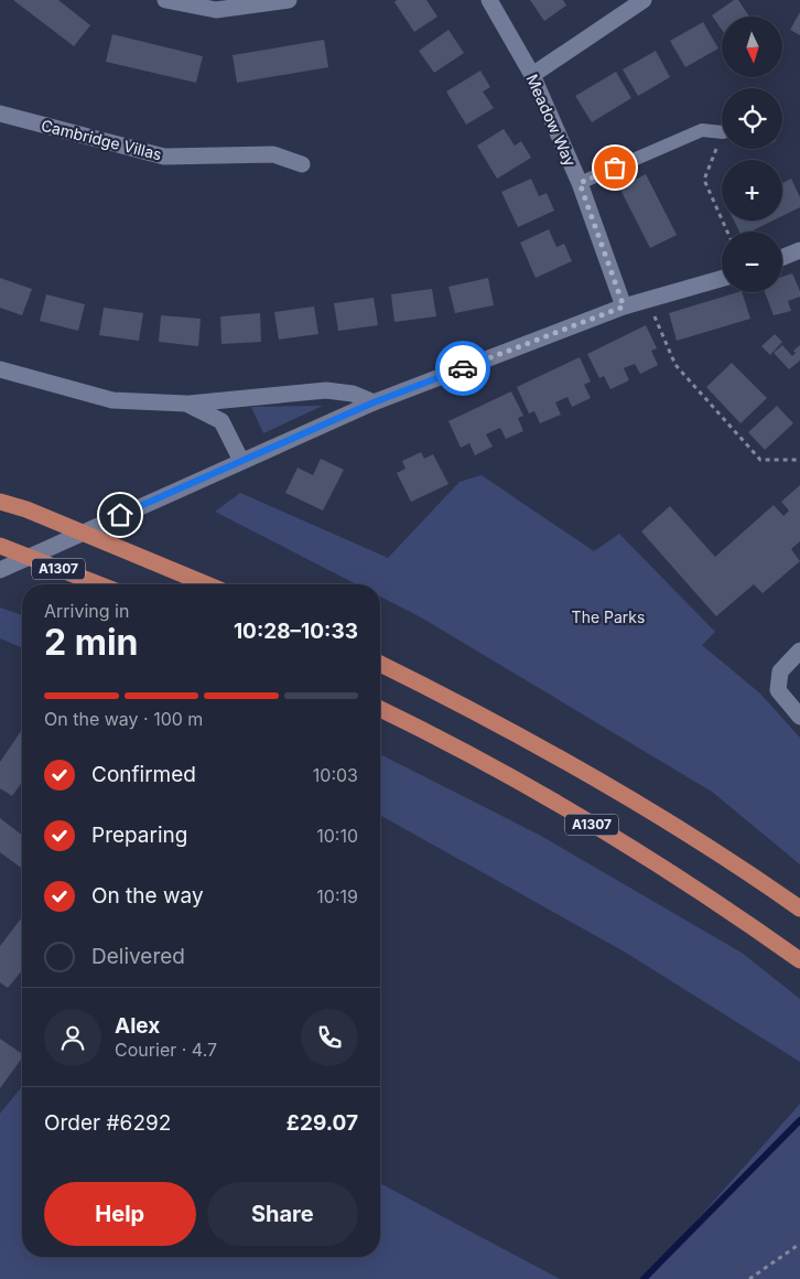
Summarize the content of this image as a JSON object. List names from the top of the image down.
{
  "streets": {
    "main road": ["A1307"],
    "street": ["Meadow Way", "Cambridge Villas"]
  },
  "parks": ["The Parks"],
  "north": "bottom",
  "page": {
    "map_buttons": ["+", "−"],
    "heading": ["2 min", "Arriving in", "10:28–10:33"],
    "panel": [
      "Alex",
      "Courier · 4.7",
      "Order #6292",
      "£29.07"
    ],
    "bar": "On the way · 100 m",
    "list": [
      ["Confirmed", "10:03"],
      ["Preparing", "10:10"],
      ["On the way", "10:19"],
      "Delivered"
    ],
    "buttons": ["Help", "Share"]
  }
}
